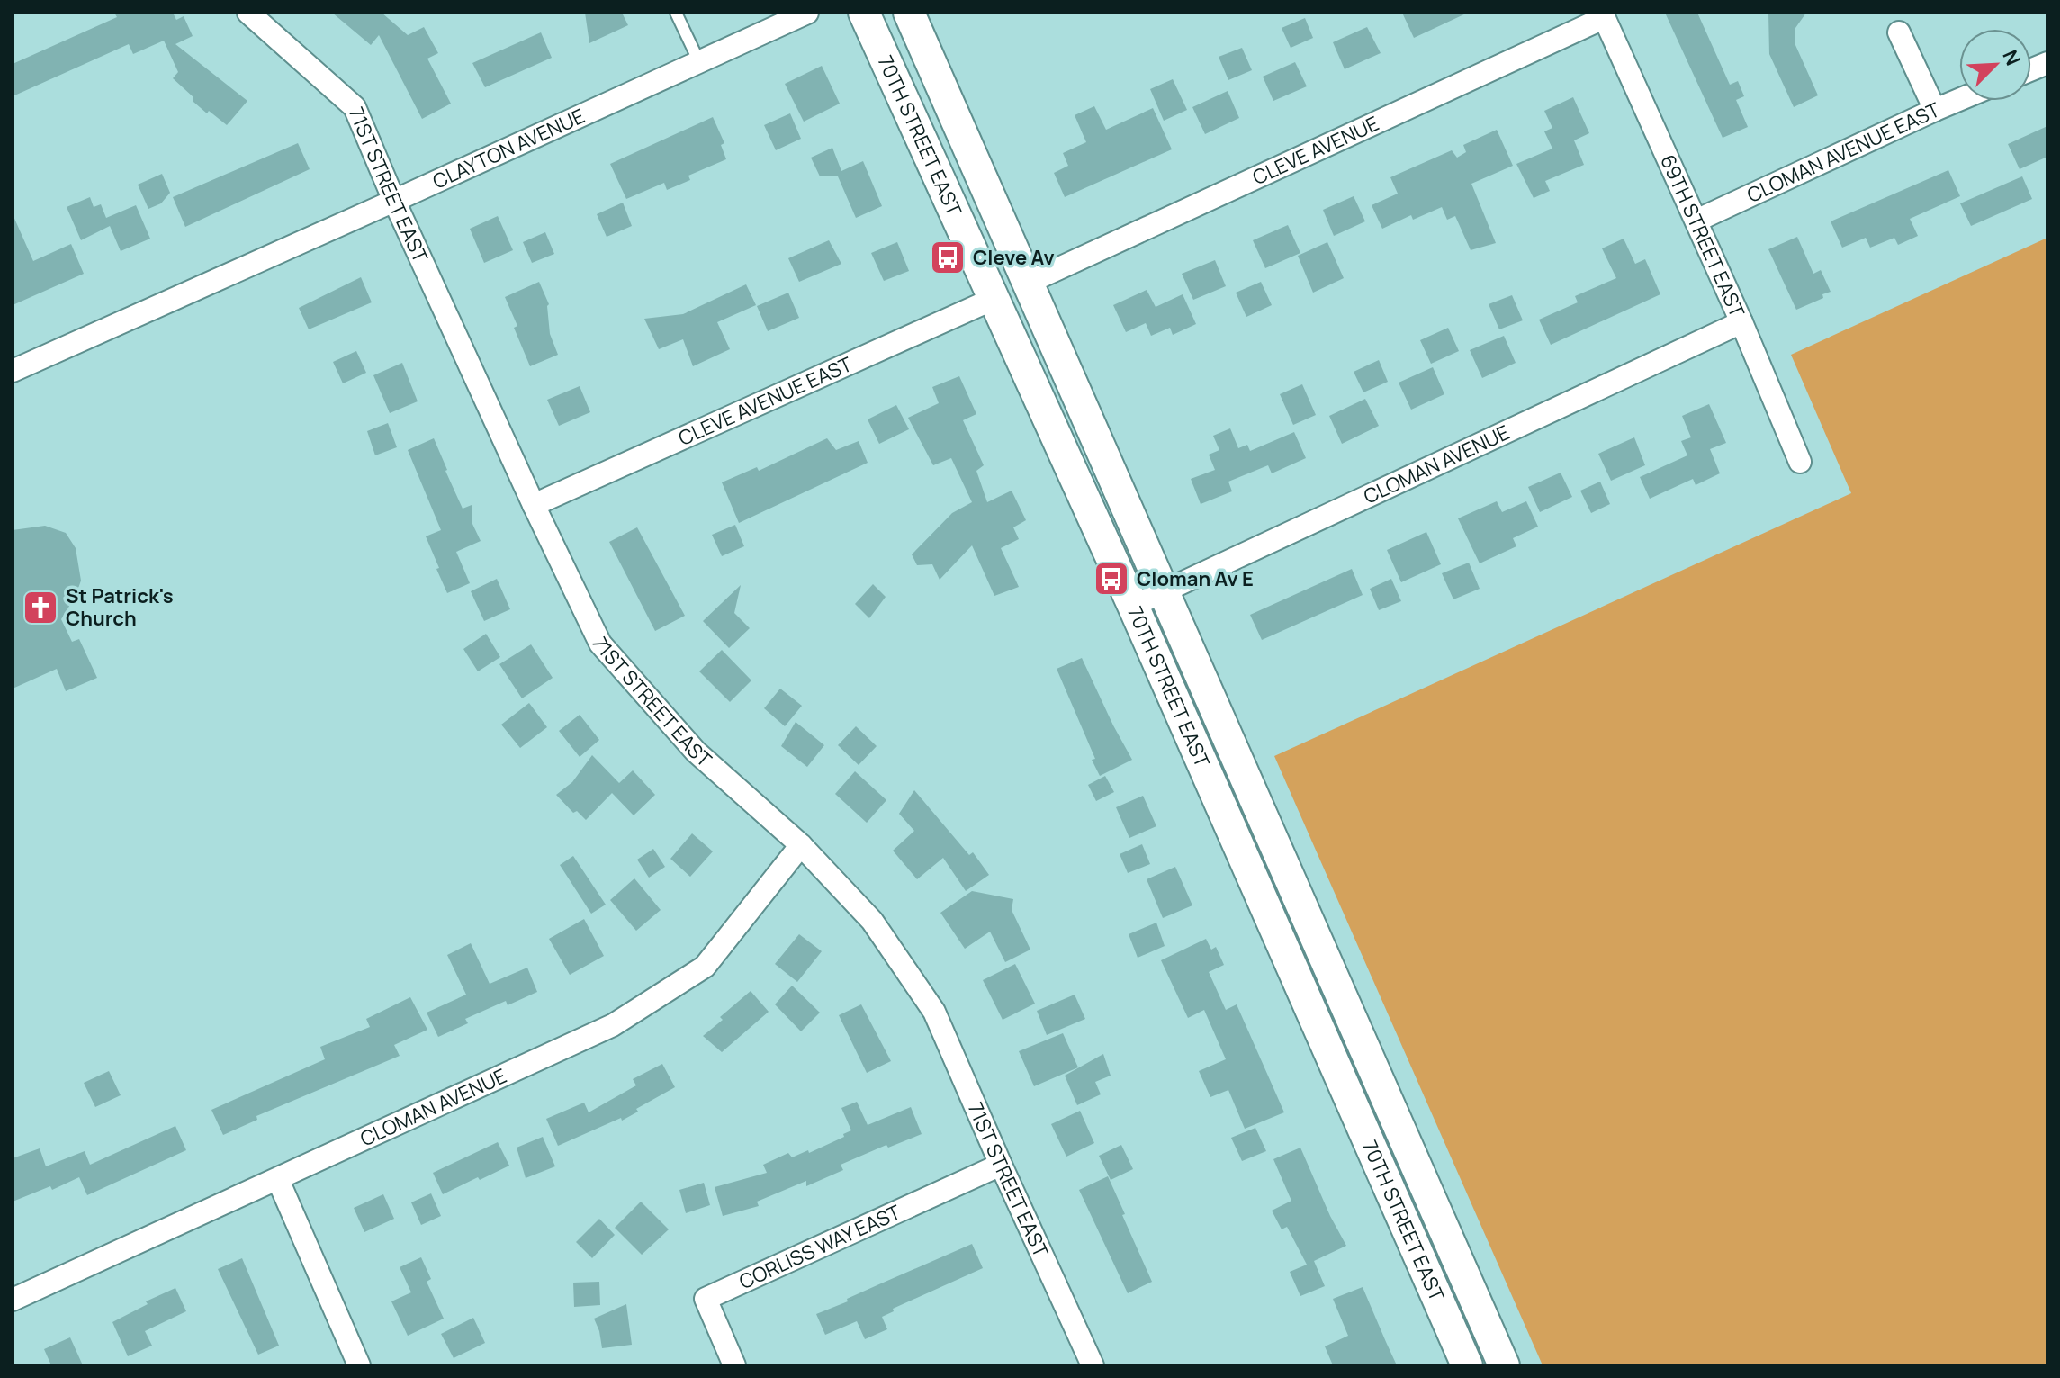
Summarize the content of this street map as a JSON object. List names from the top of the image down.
{
  "streets": {
    "main road": ["70TH STREET EAST"],
    "street": [
      "CLAYTON AVENUE",
      "CLEVE AVENUE",
      "CLOMAN AVENUE EAST",
      "71ST STREET EAST",
      "69TH STREET EAST",
      "CLEVE AVENUE EAST",
      "CLOMAN AVENUE",
      "CORLISS WAY EAST"
    ]
  },
  "crossings": [
    ["70TH STREET EAST", "CLEVE AVENUE"],
    ["70TH STREET EAST", "CLEVE AVENUE EAST"],
    ["70TH STREET EAST", "CLOMAN AVENUE"],
    ["CLAYTON AVENUE", "71ST STREET EAST"],
    ["CLEVE AVENUE", "69TH STREET EAST"],
    ["CLOMAN AVENUE EAST", "69TH STREET EAST"],
    ["71ST STREET EAST", "CLEVE AVENUE EAST"],
    ["71ST STREET EAST", "CLOMAN AVENUE"],
    ["71ST STREET EAST", "CORLISS WAY EAST"],
    ["69TH STREET EAST", "CLOMAN AVENUE"]
  ],
  "places": {
    "bus stop": ["Cleve Av", "Cloman Av E"],
    "church": ["St Patrick's Church"]
  },
  "north": "top right"
}
